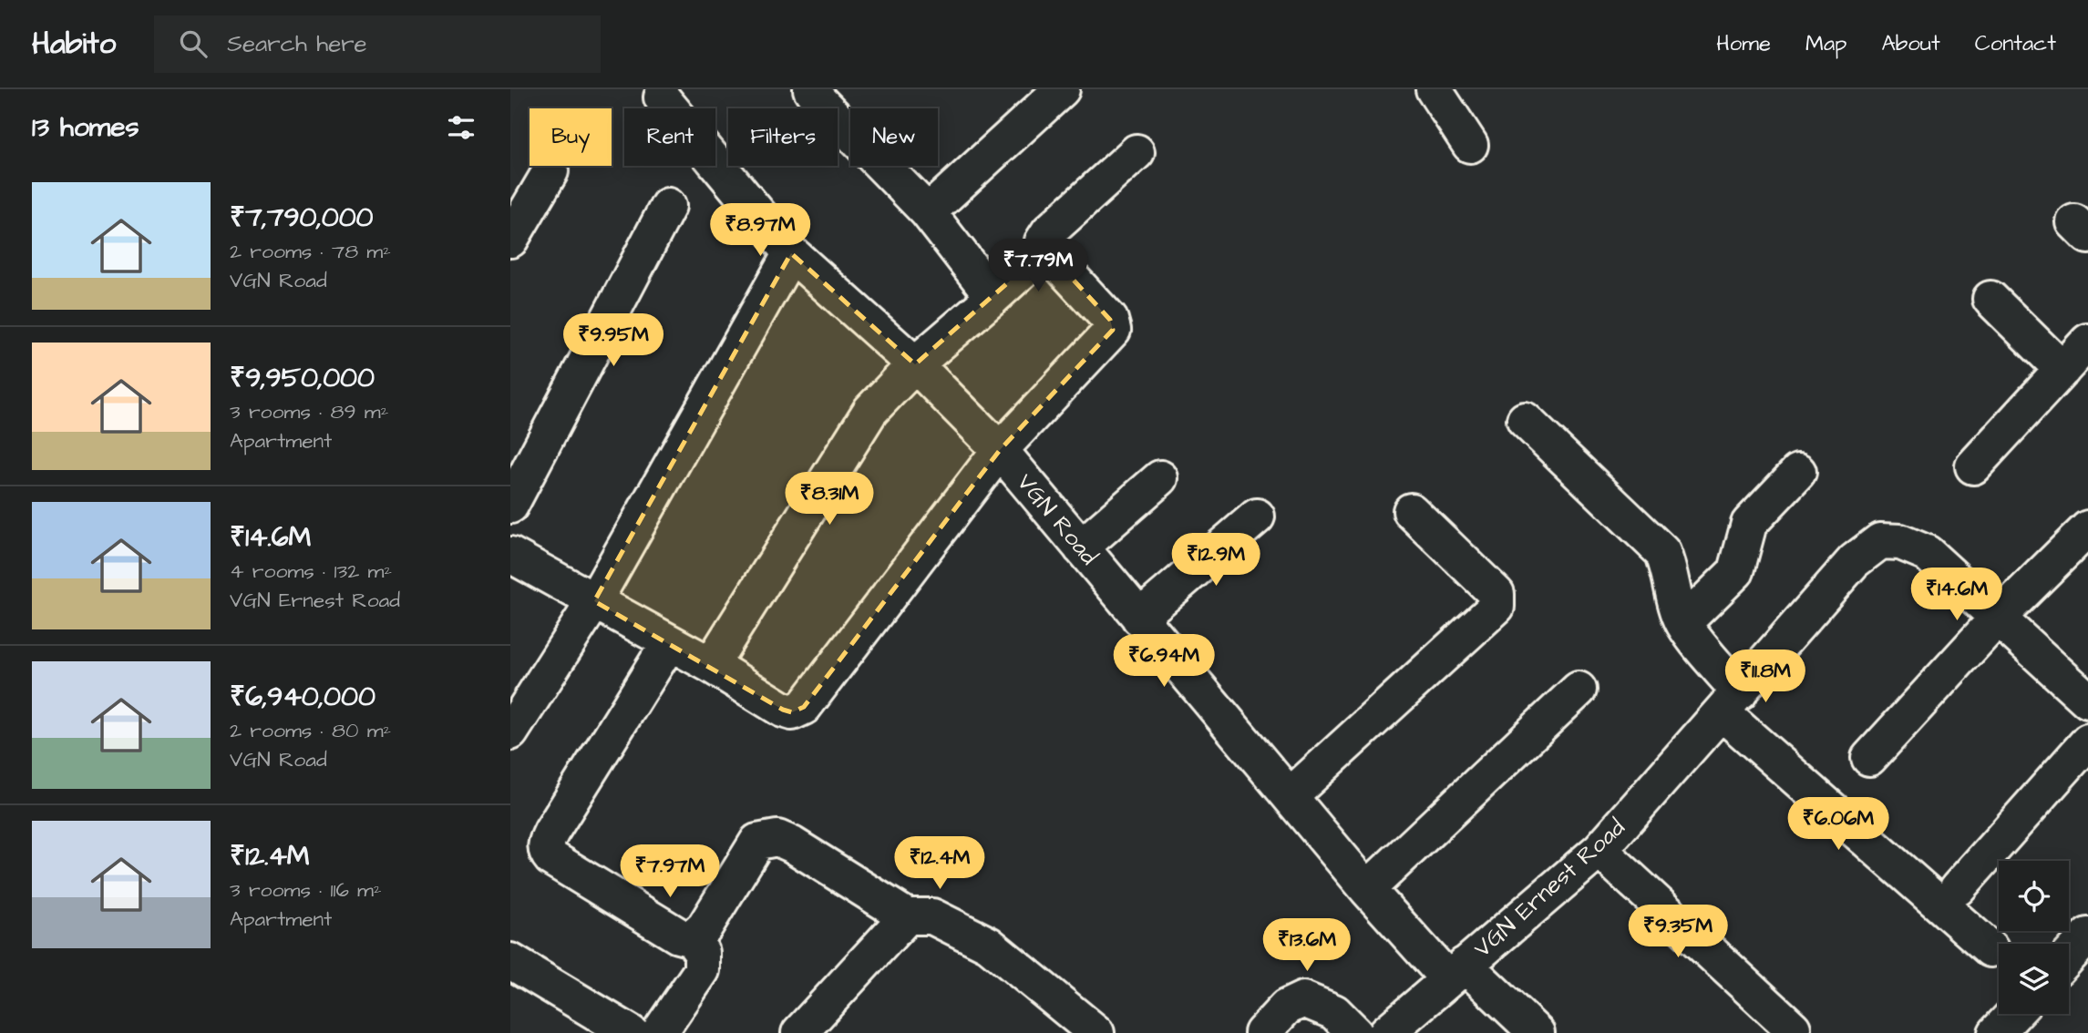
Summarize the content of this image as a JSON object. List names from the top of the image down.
{
  "streets": {
    "street": ["VGN Road", "VGN Ernest Road"]
  },
  "crossings": [
    ["VGN Road", "VGN Ernest Road"]
  ],
  "page": {
    "header": "Habito",
    "search": "Search here",
    "nav": [
      "Home",
      "Map",
      "About",
      "Contact"
    ],
    "heading": "13 homes",
    "chip": [
      "Buy",
      "Rent",
      "Filters",
      "New"
    ],
    "list": [
      {
        "name": "₹7,790,000",
        "note": "2 rooms · 78 m² · VGN Road"
      },
      {
        "name": "₹9,950,000",
        "note": "3 rooms · 89 m² · Apartment"
      },
      {
        "name": "₹14.6M",
        "note": "4 rooms · 132 m² · VGN Ernest Road"
      },
      {
        "name": "₹6,940,000",
        "note": "2 rooms · 80 m² · VGN Road"
      },
      {
        "name": "₹12.4M",
        "note": "3 rooms · 116 m² · Apartment"
      }
    ],
    "price": [
      "₹8.97M",
      "₹7.79M",
      "₹9.95M",
      "₹8.31M",
      "₹12.9M",
      "₹14.6M",
      "₹6.94M",
      "₹11.8M",
      "₹6.06M",
      "₹12.4M",
      "₹7.97M",
      "₹9.35M",
      "₹13.6M"
    ]
  }
}
